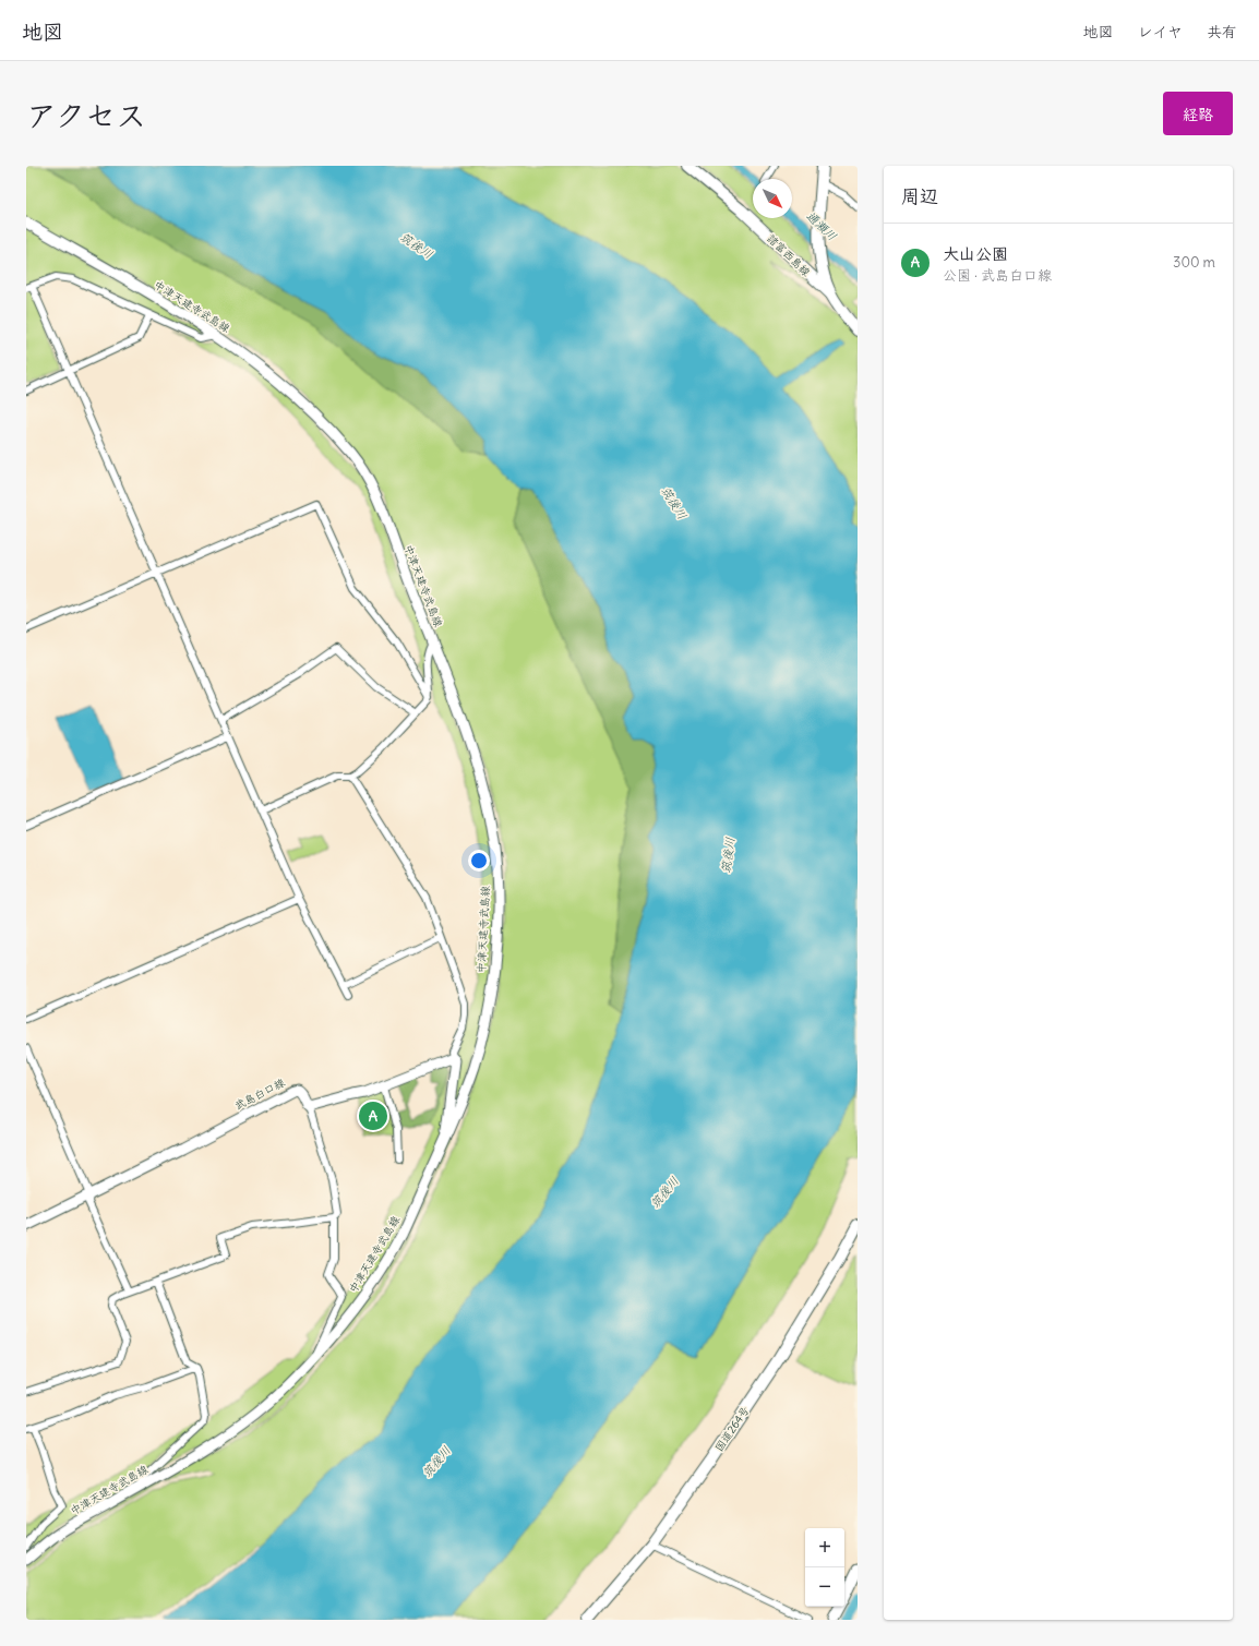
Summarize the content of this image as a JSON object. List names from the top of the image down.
{
  "streets": {
    "main road": [
      "諸富西島線",
      "中津天建寺武島線",
      "武島白口線",
      "国道264号"
    ]
  },
  "water": ["通瀬川", "筑後川"],
  "north": "bottom right",
  "page": {
    "header": "地図",
    "nav": ["地図", "レイヤ", "共有"],
    "title": "アクセス",
    "buttons": "経路",
    "heading": "周辺",
    "list": [
      {
        "mark": "A",
        "name": "大山公園",
        "note": "公園 · 武島白口線",
        "value": "300 m"
      }
    ],
    "pins": "A",
    "map_buttons": ["+", "−"]
  }
}
